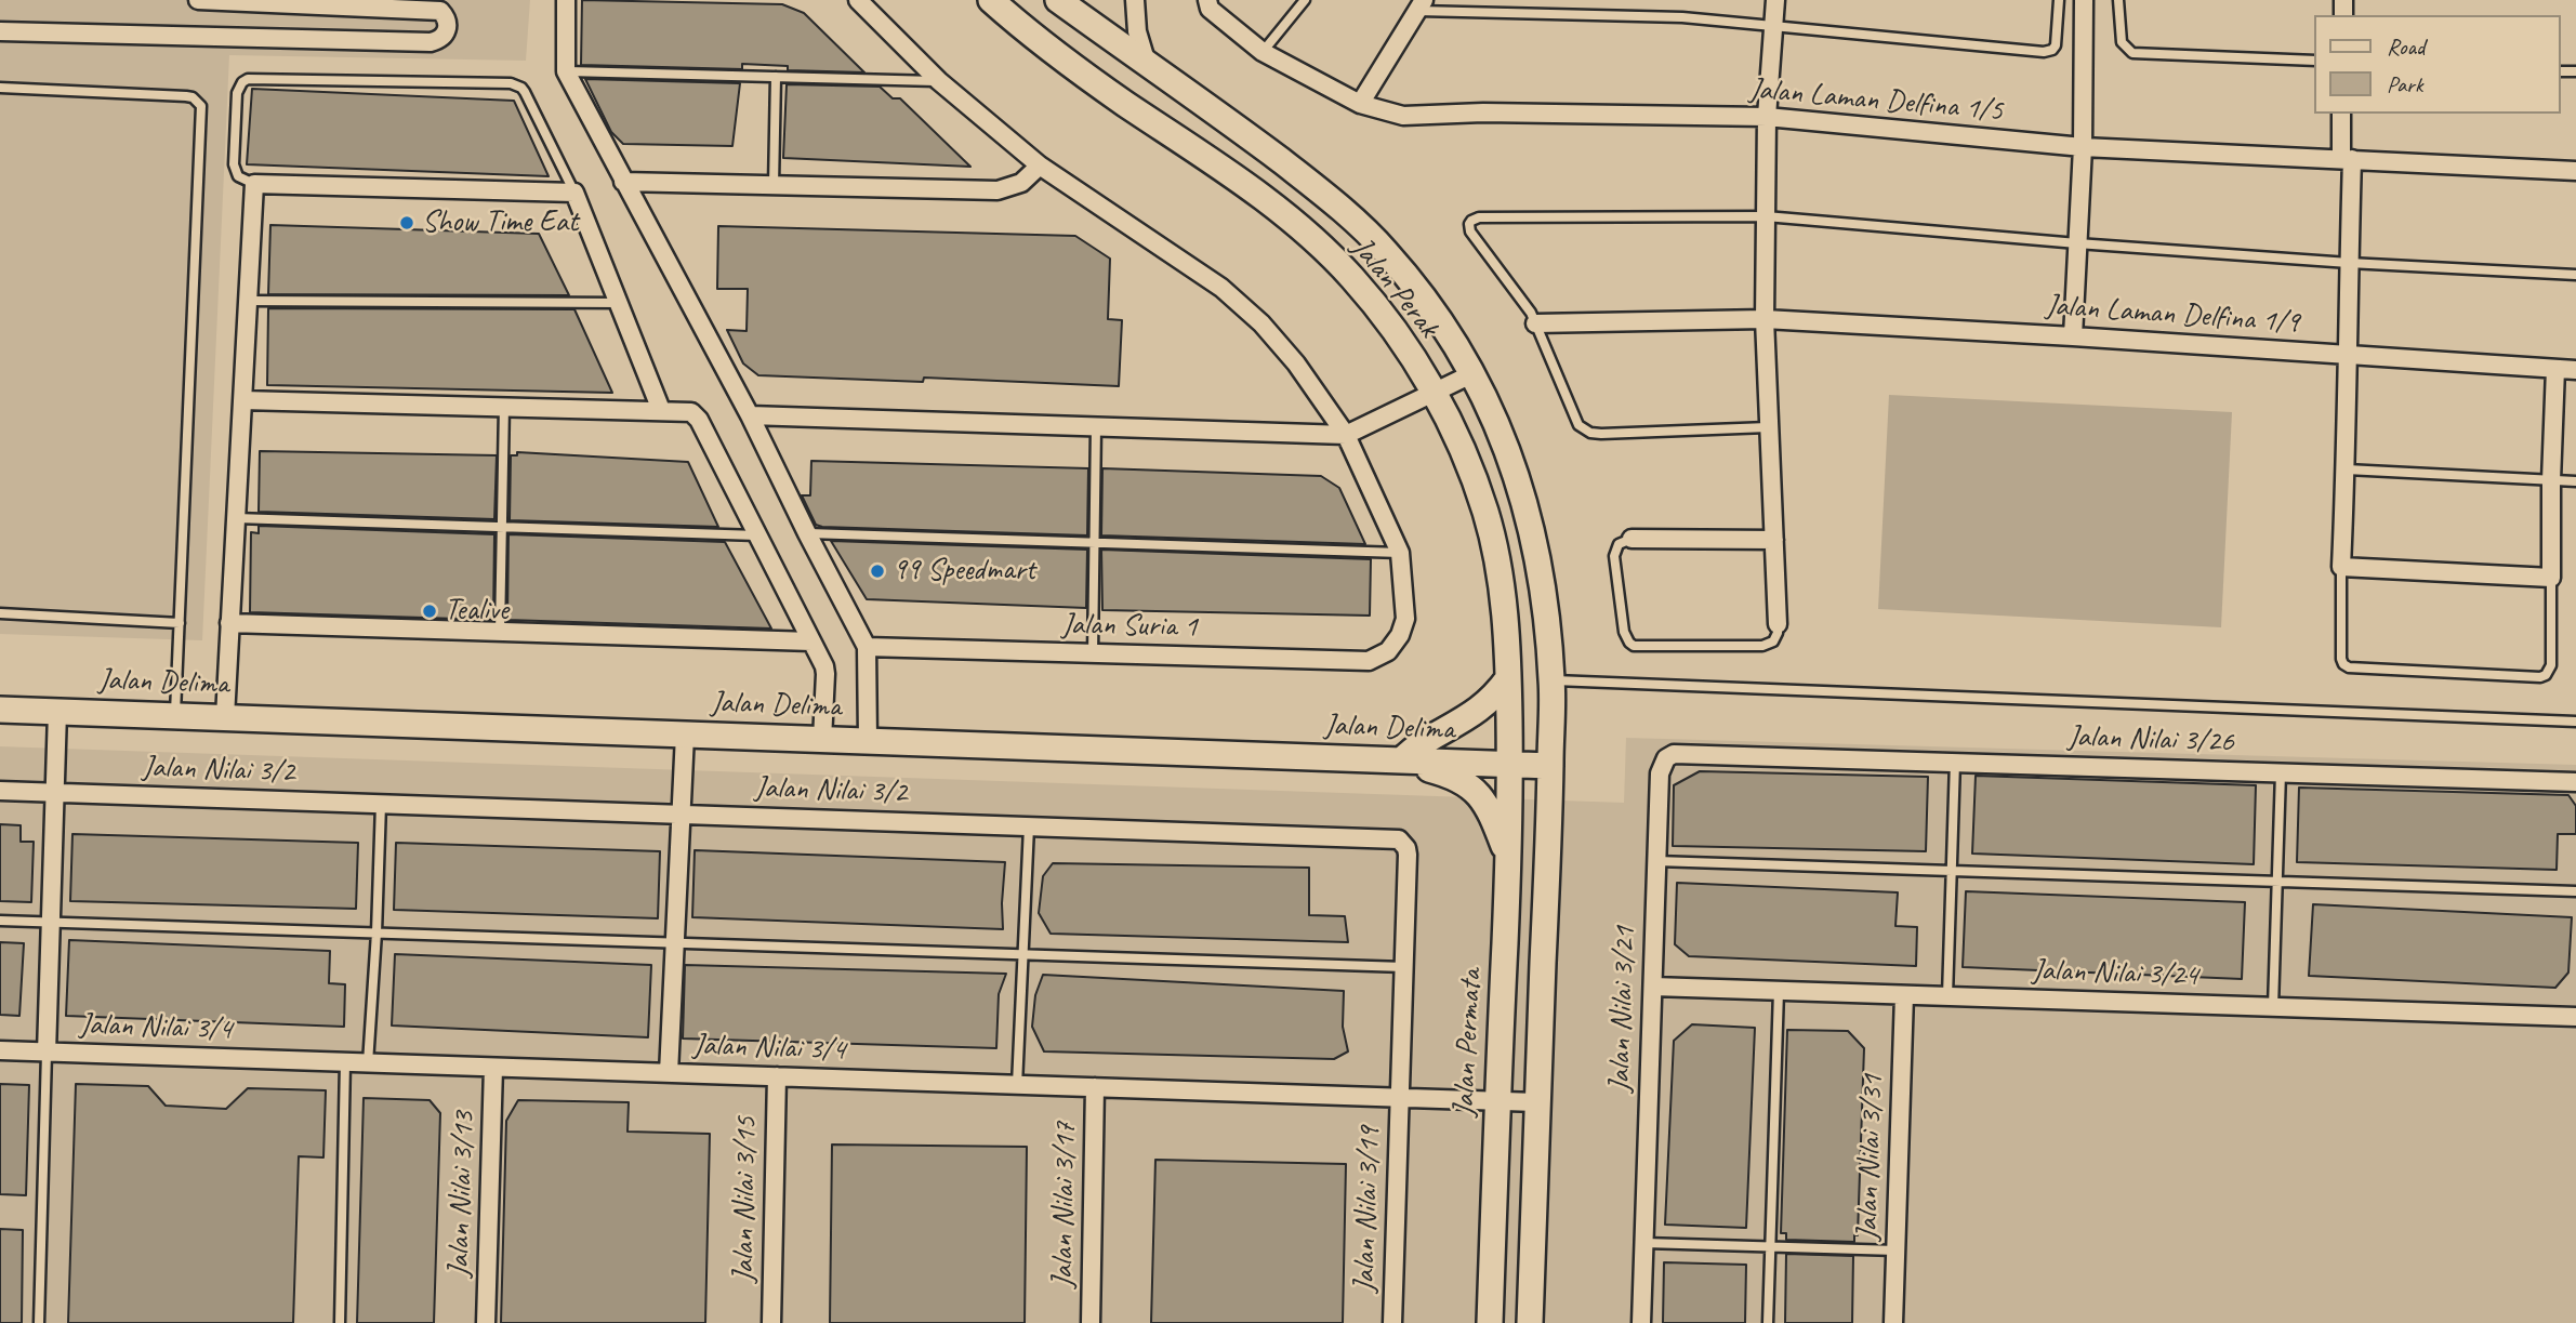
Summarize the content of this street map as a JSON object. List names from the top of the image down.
{
  "streets": {
    "main road": ["Jalan Perak", "Jalan Delima", "Jalan Permata"],
    "street": [
      "Jalan Laman Delfina 1/5",
      "Jalan Laman Delfina 1/9",
      "Jalan Suria 1",
      "Jalan Nilai 3/26",
      "Jalan Nilai 3/2",
      "Jalan Nilai 3/24",
      "Jalan Nilai 3/21",
      "Jalan Nilai 3/4",
      "Jalan Nilai 3/31",
      "Jalan Nilai 3/13",
      "Jalan Nilai 3/15",
      "Jalan Nilai 3/17",
      "Jalan Nilai 3/19"
    ]
  },
  "crossings": [
    ["Jalan Perak", "Jalan Delima"],
    ["Jalan Perak", "Jalan Permata"],
    ["Jalan Delima", "Jalan Permata"],
    ["Jalan Nilai 3/26", "Jalan Nilai 3/21"],
    ["Jalan Nilai 3/2", "Jalan Nilai 3/4"],
    ["Jalan Nilai 3/2", "Jalan Nilai 3/19"],
    ["Jalan Nilai 3/24", "Jalan Nilai 3/21"],
    ["Jalan Nilai 3/24", "Jalan Nilai 3/31"],
    ["Jalan Nilai 3/4", "Jalan Permata"],
    ["Jalan Nilai 3/4", "Jalan Nilai 3/13"],
    ["Jalan Nilai 3/4", "Jalan Nilai 3/15"],
    ["Jalan Nilai 3/4", "Jalan Nilai 3/17"],
    ["Jalan Nilai 3/4", "Jalan Nilai 3/19"]
  ],
  "places": ["Show Time Eat", "99 Speedmart", "Tealive"],
  "legend": ["Road", "Park"]
}
